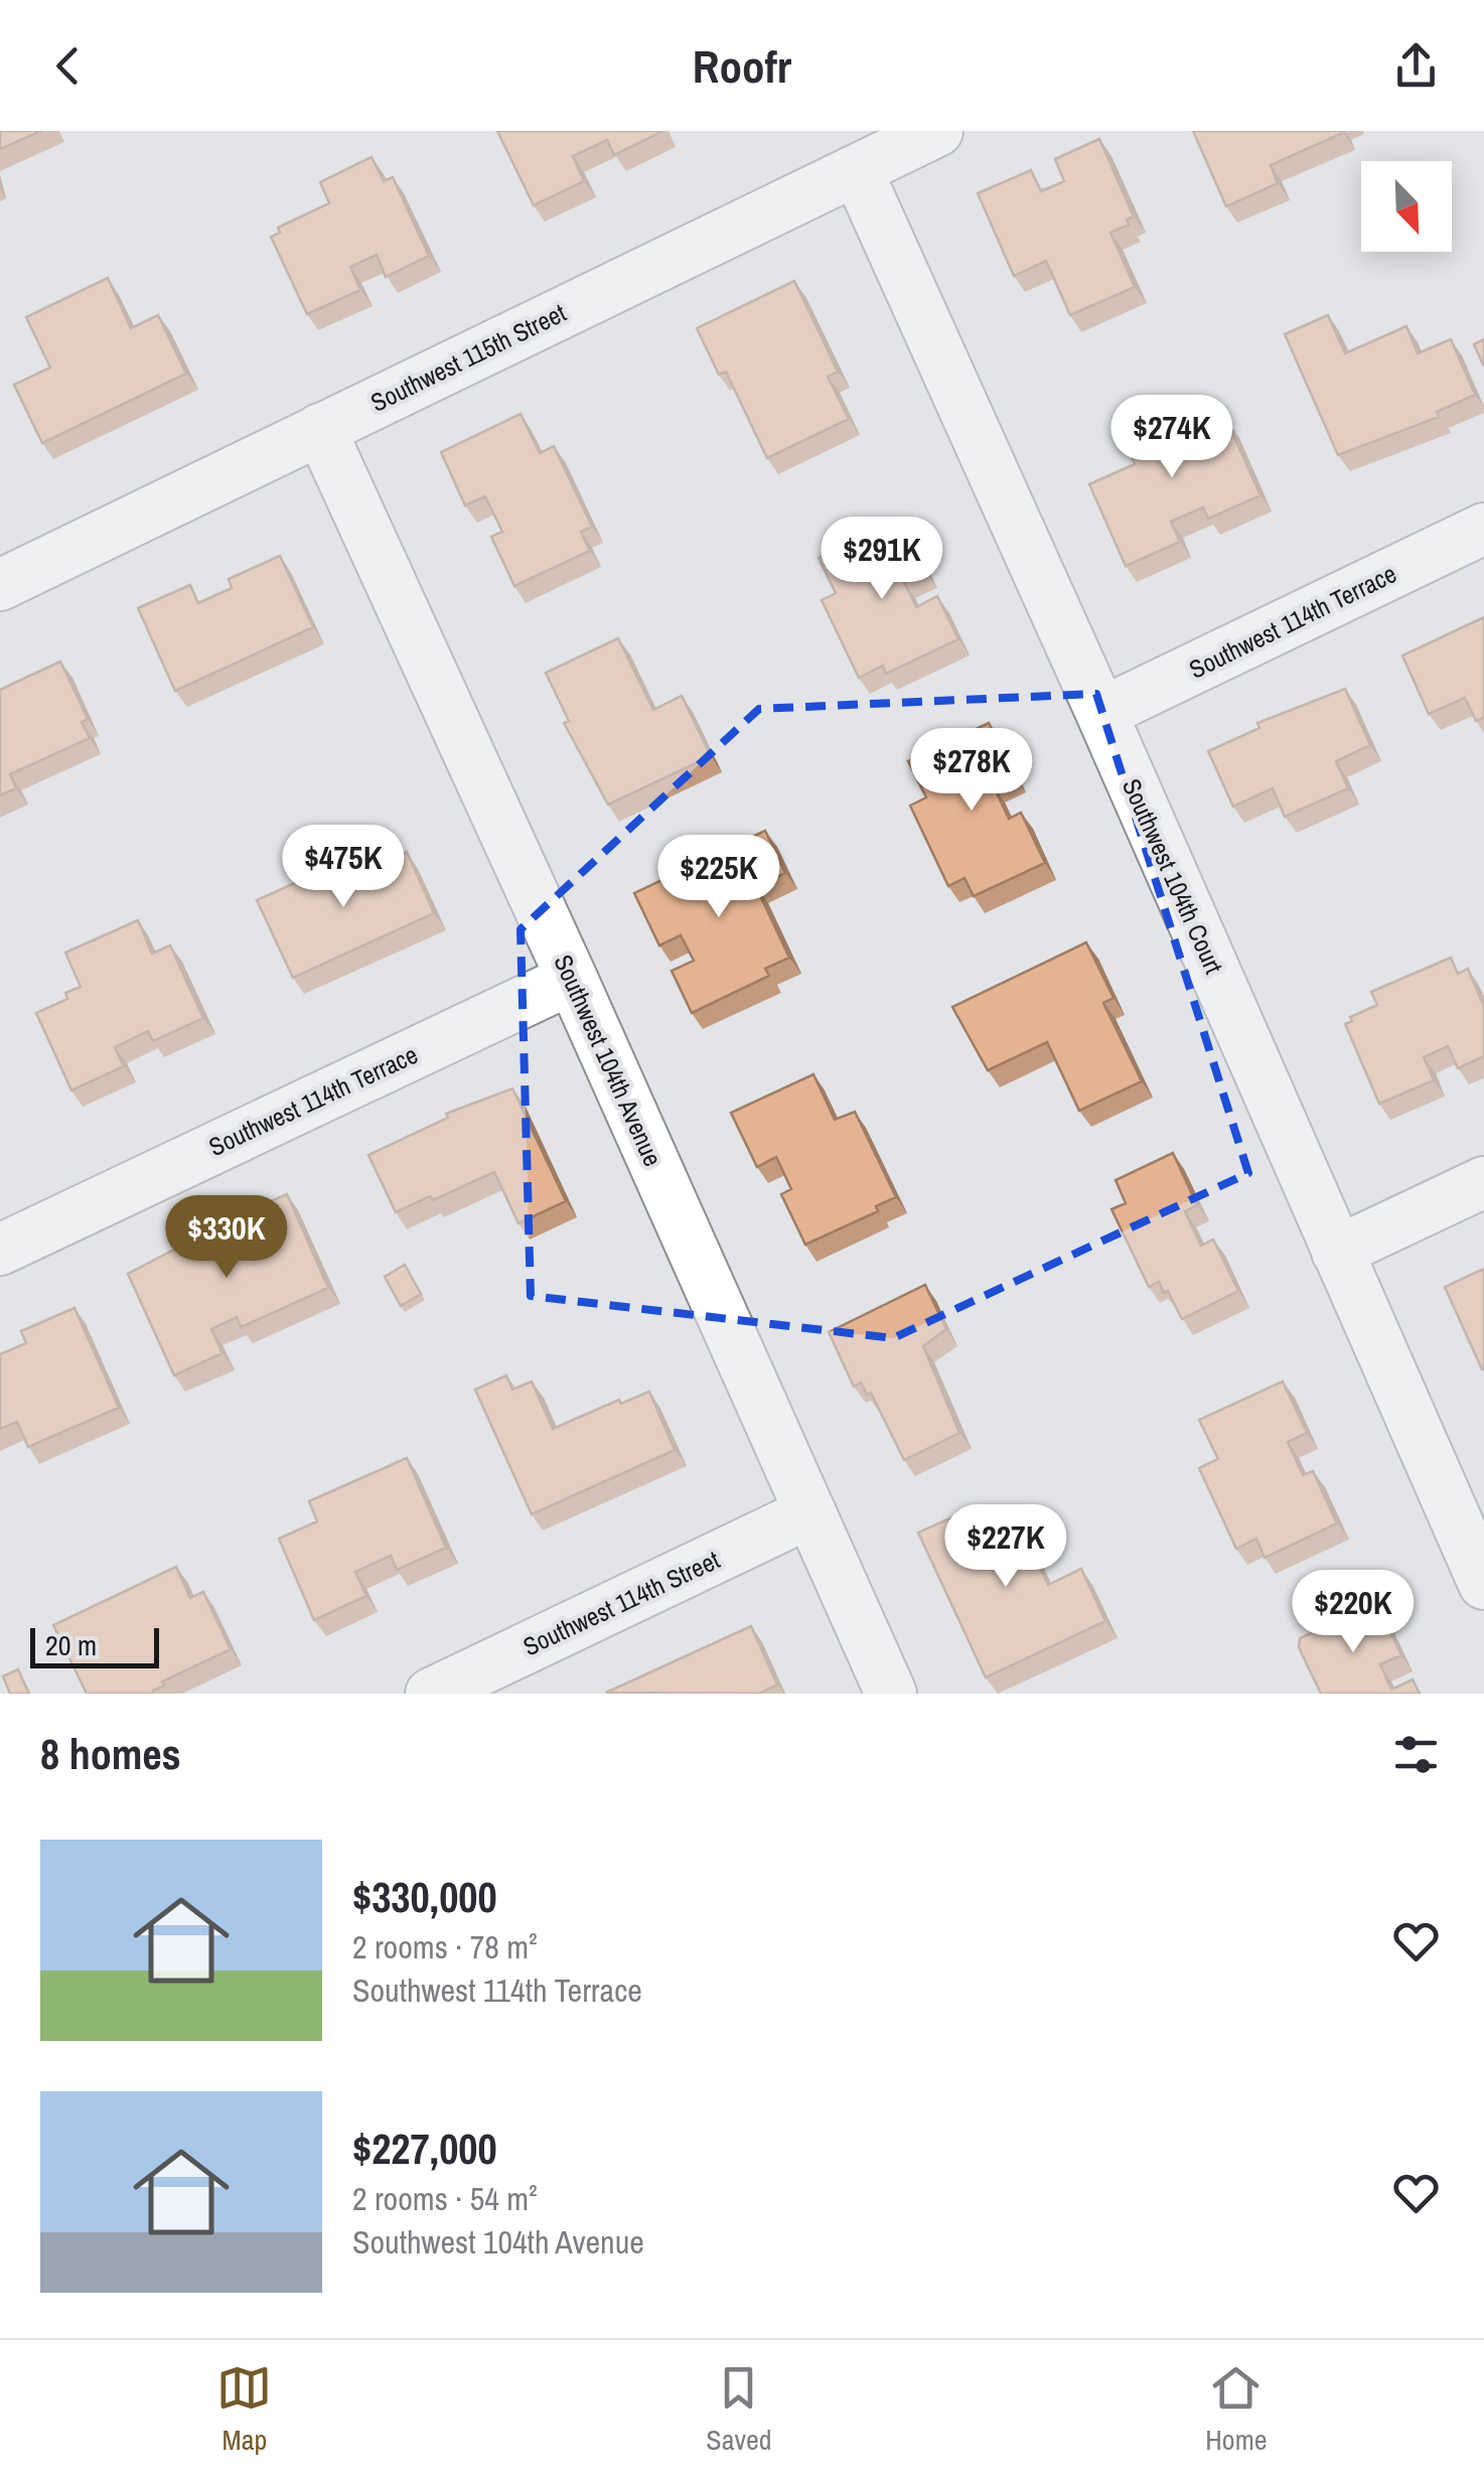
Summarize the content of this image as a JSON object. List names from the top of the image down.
{
  "streets": {
    "street": [
      "Southwest 115th Street",
      "Southwest 114th Terrace",
      "Southwest 104th Court",
      "Southwest 104th Avenue",
      "Southwest 114th Street"
    ]
  },
  "crossings": [
    ["Southwest 115th Street", "Southwest 104th Court"],
    ["Southwest 115th Street", "Southwest 104th Avenue"],
    ["Southwest 114th Terrace", "Southwest 104th Court"],
    ["Southwest 114th Terrace", "Southwest 104th Avenue"],
    ["Southwest 104th Avenue", "Southwest 114th Street"]
  ],
  "scale_bar": "20 m",
  "north": "bottom right",
  "page": {
    "header": "Roofr",
    "price": [
      "$274K",
      "$291K",
      "$278K",
      "$475K",
      "$225K",
      "$330K",
      "$227K",
      "$220K"
    ],
    "scale": "20 m",
    "heading": "8 homes",
    "list": [
      {
        "name": "$330,000",
        "note": "2 rooms · 78 m² · Southwest 114th Terrace"
      },
      {
        "name": "$227,000",
        "note": "2 rooms · 54 m² · Southwest 104th Avenue"
      }
    ],
    "tabs": ["Map", "Saved", "Home"]
  }
}
